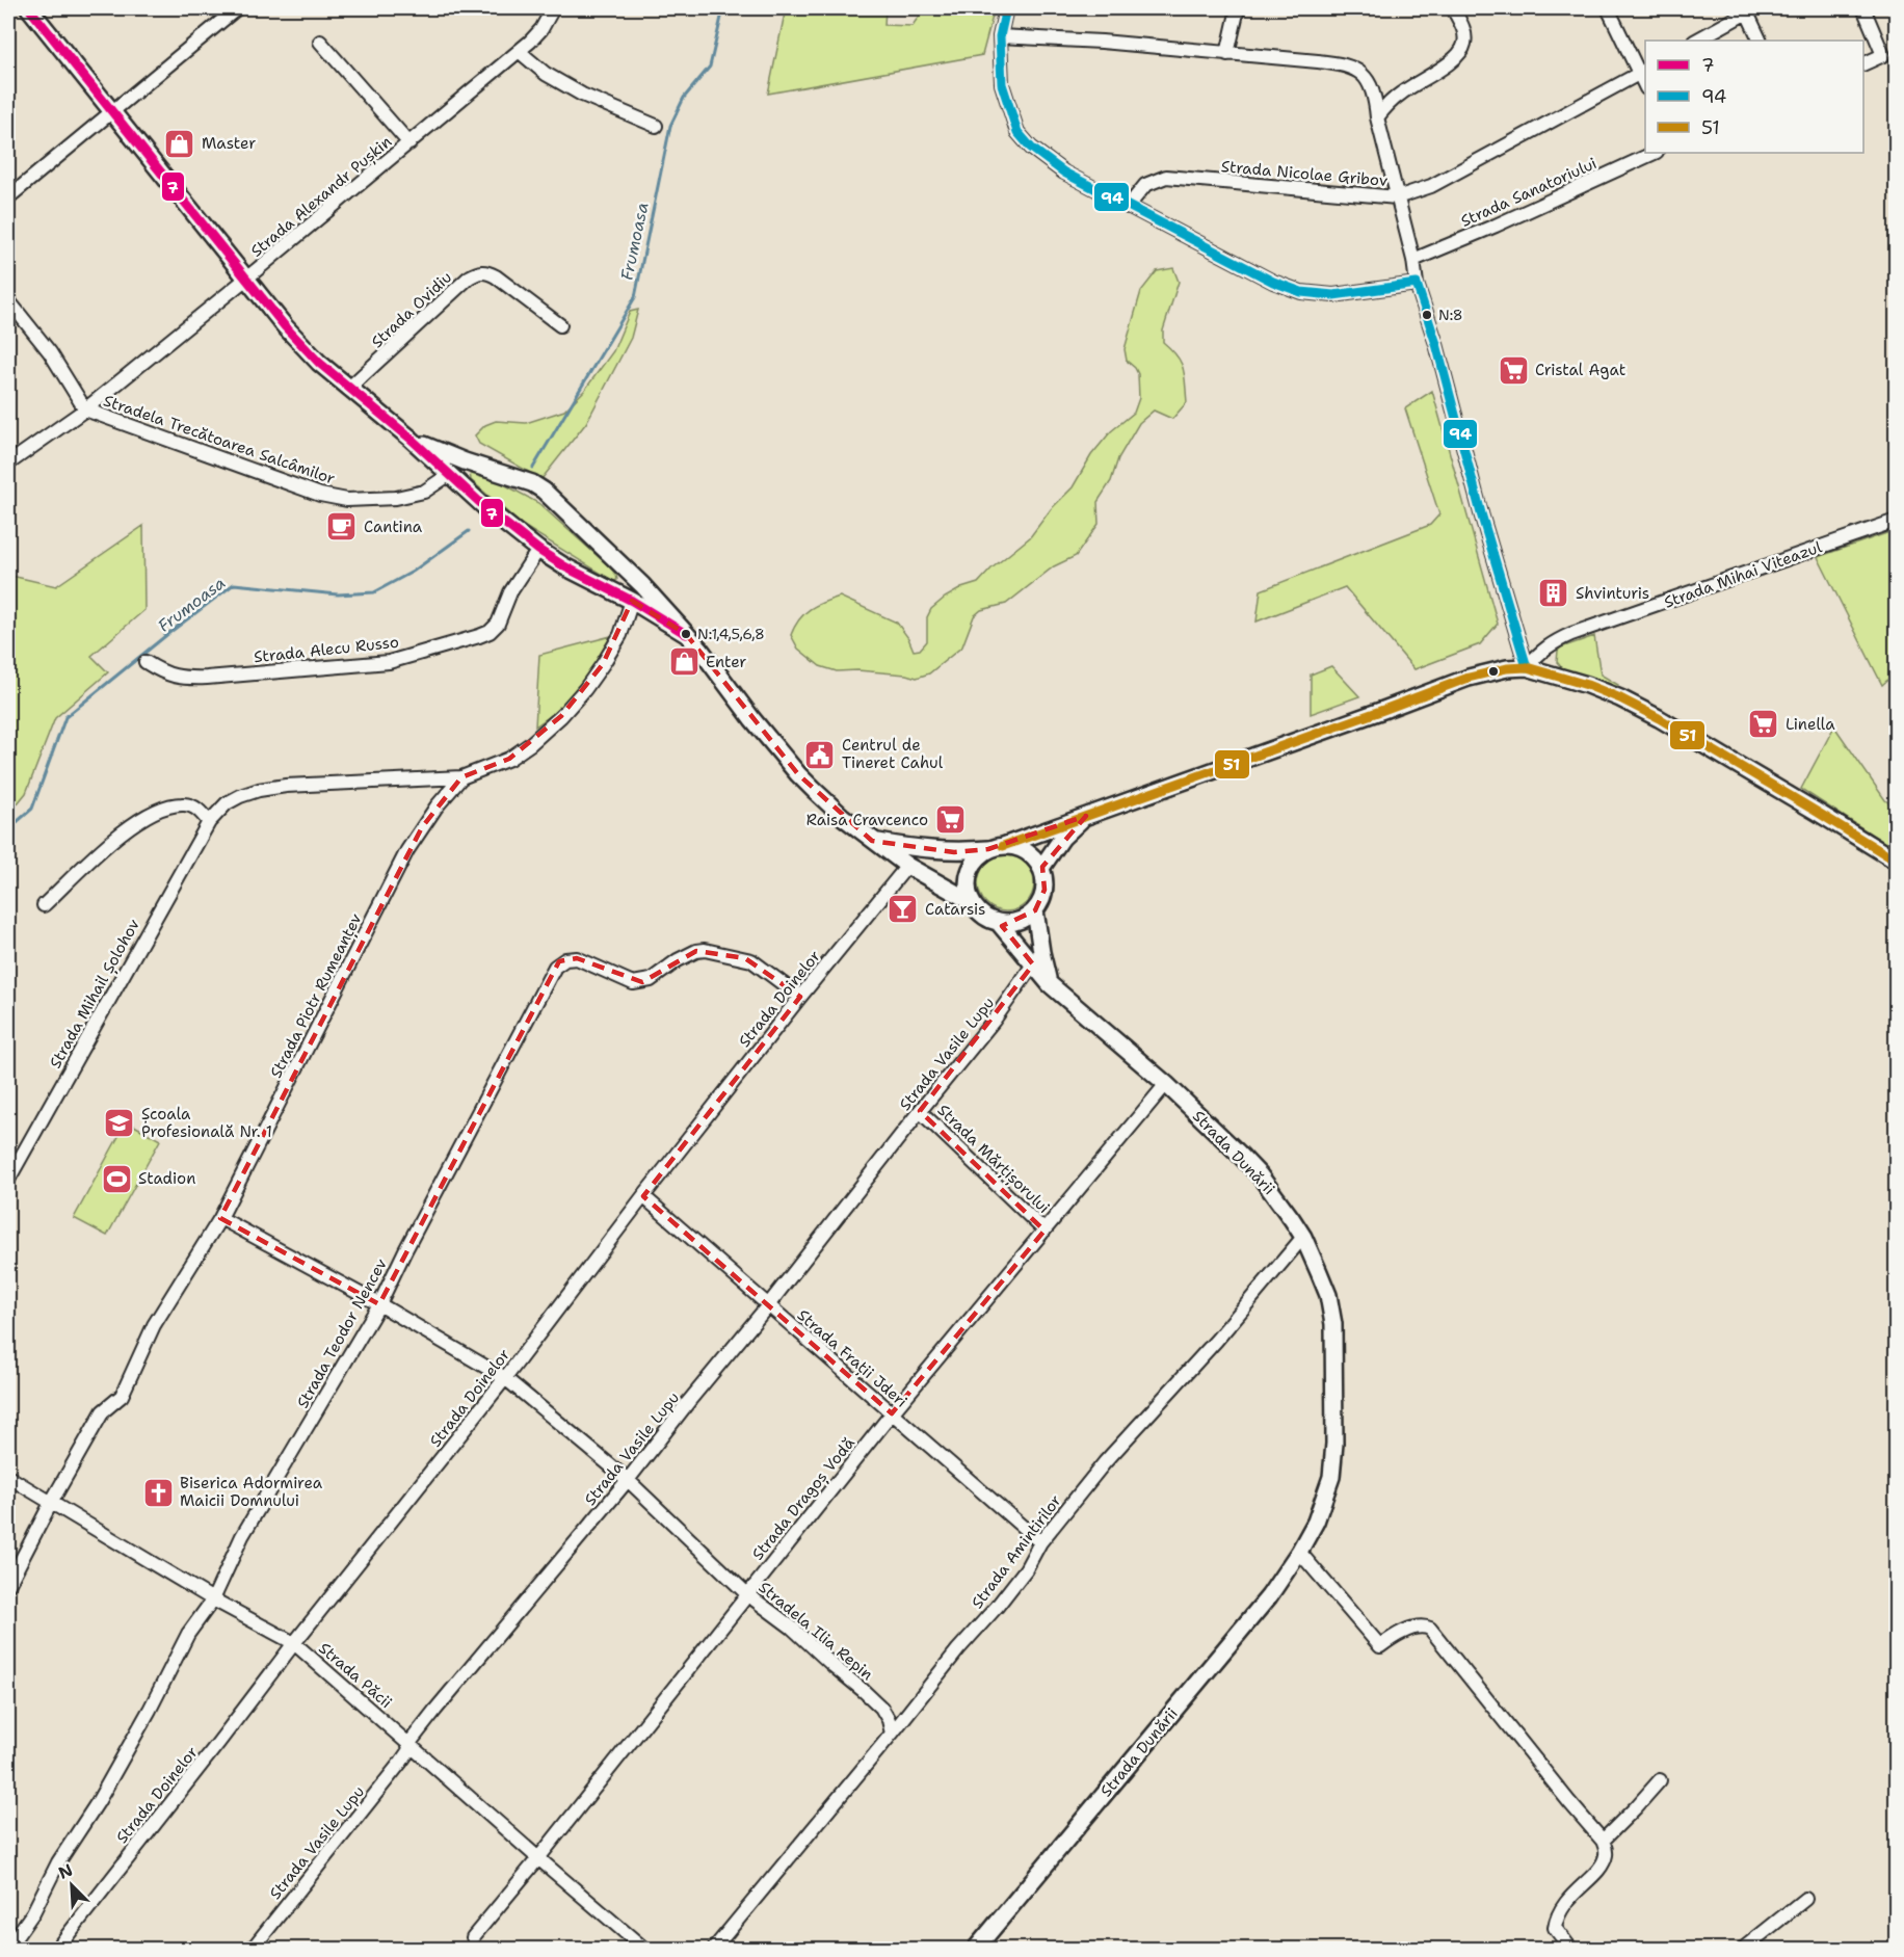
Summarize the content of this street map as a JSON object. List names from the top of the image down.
{
  "streets": {
    "main road": ["Strada Dunării"],
    "street": [
      "Strada Nicolae Gribov",
      "Strada Sanatoriului",
      "Strada Alexandr Pușkin",
      "Strada Ovidiu",
      "Stradela Trecătoarea Salcâmilor",
      "Strada Mihai Viteazul",
      "Strada Alecu Russo",
      "Strada Mihail Șolohov",
      "Strada Piotr Rumeanțev",
      "Strada Doinelor",
      "Strada Vasile Lupu",
      "Strada Mărțișorului",
      "Strada Teodor Nencev",
      "Strada Frații Jderi",
      "Strada Dragoș Vodă",
      "Strada Amintirilor",
      "Stradela Ilia Repin",
      "Strada Păcii"
    ]
  },
  "crossings": [
    ["Strada Alexandr Pușkin", "Stradela Trecătoarea Salcâmilor"],
    ["Strada Mihail Șolohov", "Strada Piotr Rumeanțev"],
    ["Strada Piotr Rumeanțev", "Stradela Ilia Repin"],
    ["Strada Piotr Rumeanțev", "Strada Păcii"],
    ["Strada Doinelor", "Strada Teodor Nencev"],
    ["Strada Doinelor", "Strada Frații Jderi"],
    ["Strada Doinelor", "Stradela Ilia Repin"],
    ["Strada Doinelor", "Strada Păcii"],
    ["Strada Vasile Lupu", "Strada Dunării"],
    ["Strada Vasile Lupu", "Strada Mărțișorului"],
    ["Strada Vasile Lupu", "Strada Frații Jderi"],
    ["Strada Vasile Lupu", "Stradela Ilia Repin"],
    ["Strada Vasile Lupu", "Strada Păcii"],
    ["Strada Dunării", "Strada Dragoș Vodă"],
    ["Strada Dunării", "Strada Amintirilor"],
    ["Strada Mărțișorului", "Strada Dragoș Vodă"],
    ["Strada Teodor Nencev", "Stradela Ilia Repin"],
    ["Strada Teodor Nencev", "Strada Păcii"],
    ["Strada Frații Jderi", "Strada Dragoș Vodă"],
    ["Strada Frații Jderi", "Strada Amintirilor"],
    ["Strada Dragoș Vodă", "Stradela Ilia Repin"],
    ["Strada Dragoș Vodă", "Strada Păcii"],
    ["Strada Amintirilor", "Stradela Ilia Repin"]
  ],
  "water": ["Frumoasa"],
  "places": {
    "shop": ["Master", "Enter"],
    "other": ["N:8", "N:1,4,5,6,8"],
    "supermarket": ["Cristal Agat", "Linella", "Raisa Cravcenco"],
    "cafe": ["Cantina"],
    "building": ["Shvinturis"],
    "public building": ["Centrul de Tineret Cahul"],
    "bar": ["Catarsis"],
    "school or university": ["Școala Profesională Nr. 1"],
    "sports": ["Stadion"],
    "church": ["Biserica Adormirea Maicii Domnului"]
  },
  "lines": ["transit line 7", "transit line 94", "transit line 51"],
  "legend": ["7", "94", "51"],
  "north": "top left"
}
